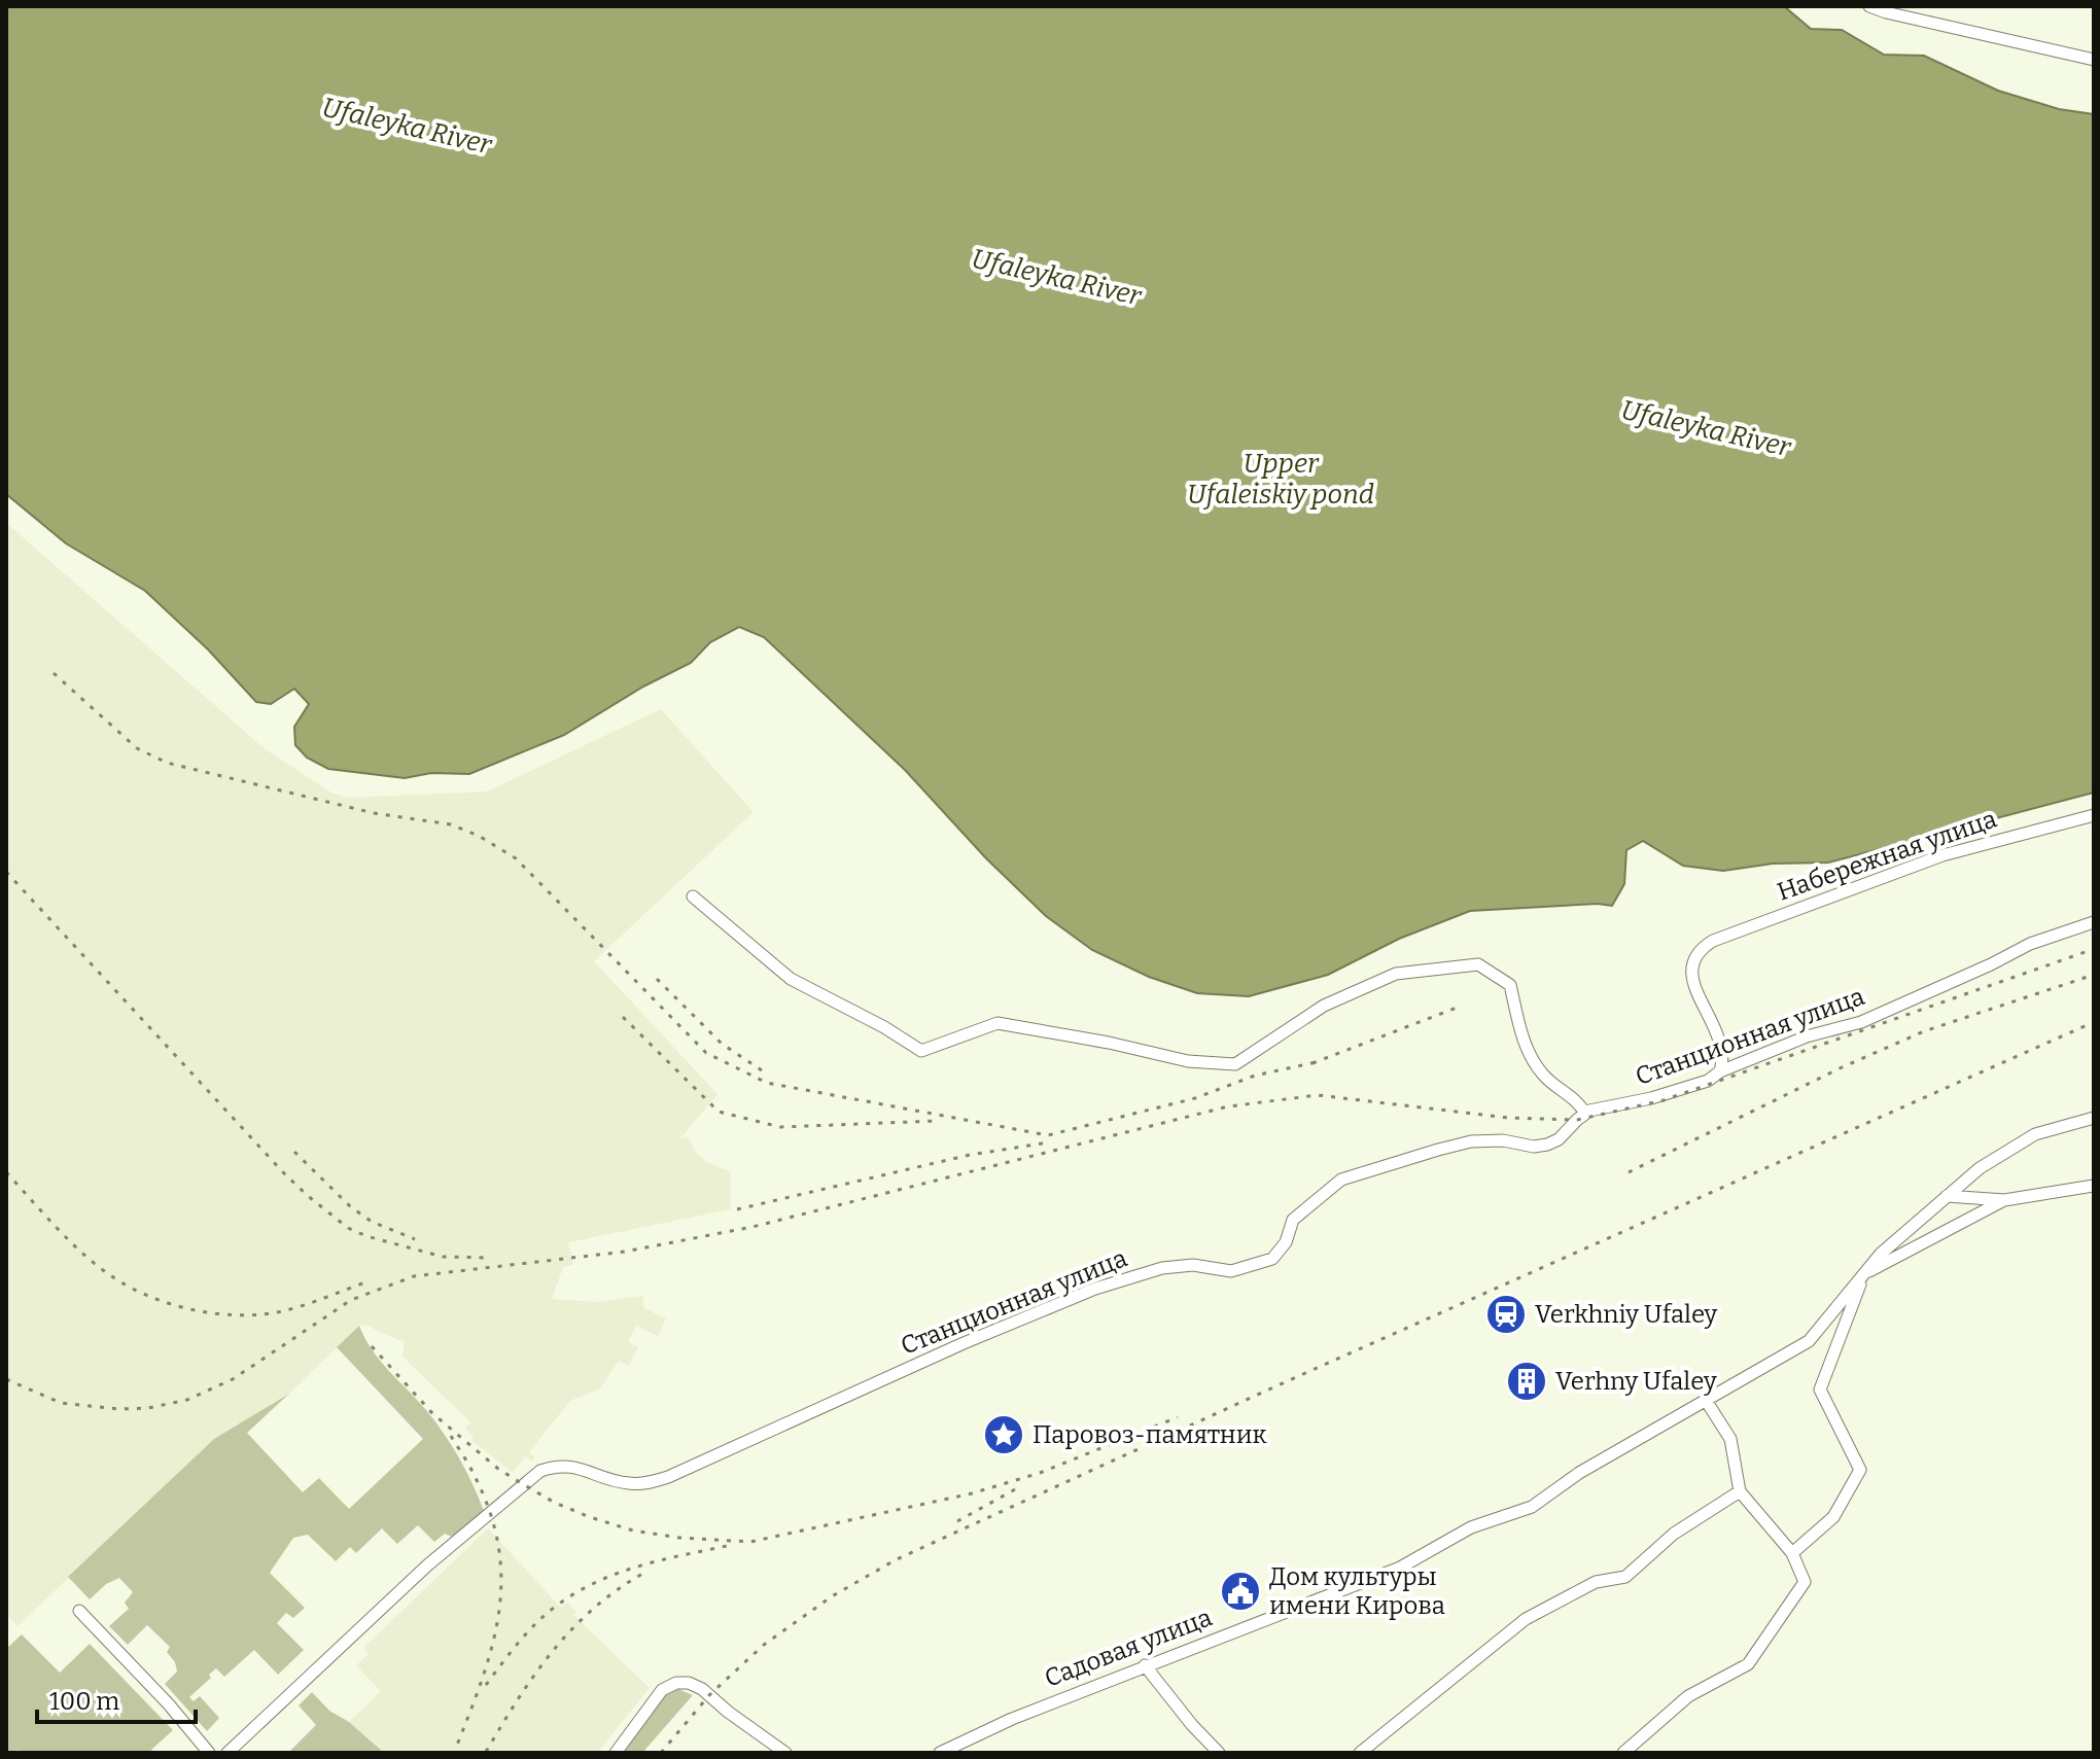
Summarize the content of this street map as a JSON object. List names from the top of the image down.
{
  "streets": {
    "street": ["Набережная улица", "Станционная улица", "Садовая улица"]
  },
  "crossings": [
    ["Набережная улица", "Станционная улица"]
  ],
  "water": ["Ufaleyka River", "Upper Ufaleiskiy pond"],
  "places": {
    "station": ["Verkhniy Ufaley"],
    "building": ["Verhny Ufaley"],
    "place": ["Паровоз-памятник"],
    "public building": ["Дом культуры имени Кирова"]
  },
  "scale_bar": "100 m"
}
